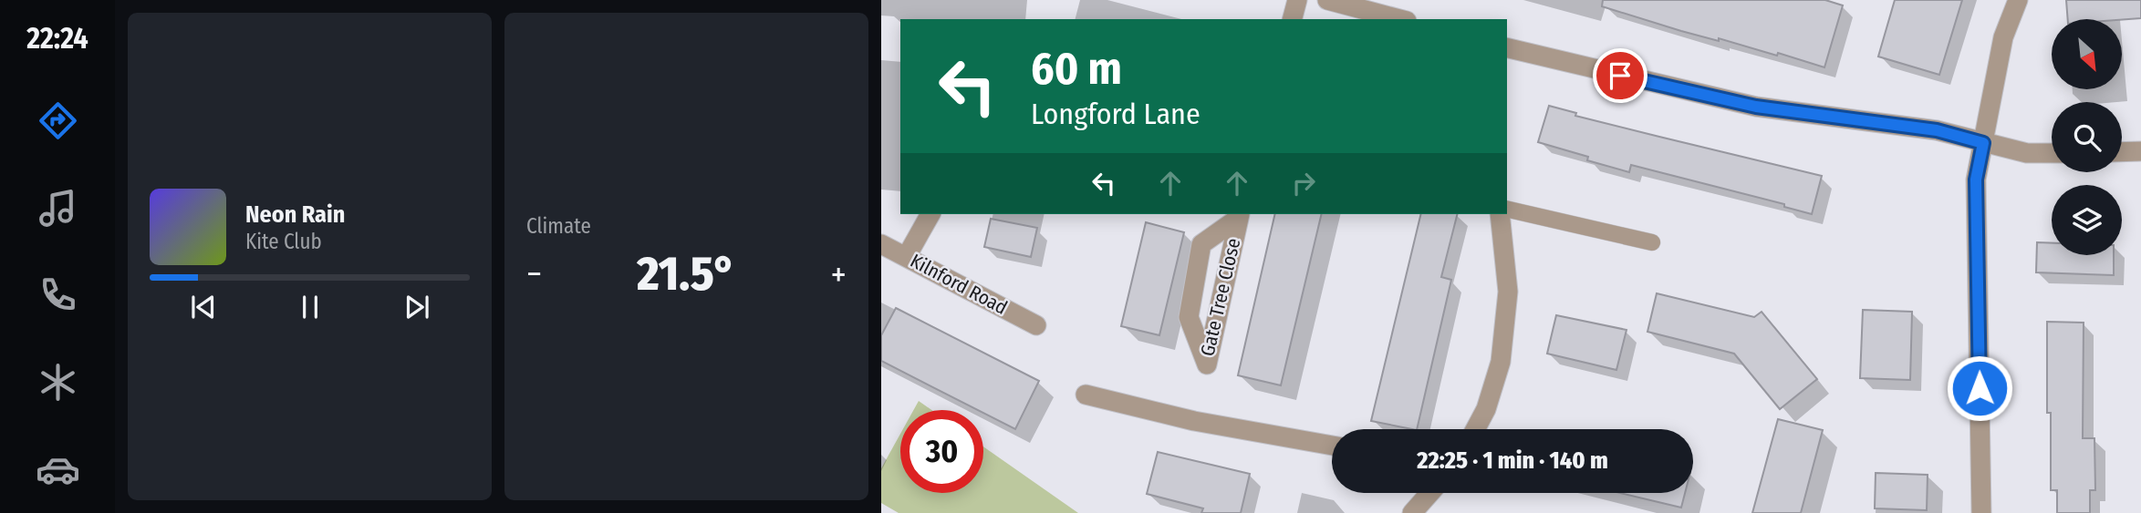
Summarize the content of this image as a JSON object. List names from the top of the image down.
{
  "streets": {
    "street": ["Kilnford Road", "Gate Tree Close"]
  },
  "north": "bottom right",
  "page": {
    "tabs": "22:24",
    "tile": "Climate",
    "turn": ["60 m", "Longford Lane"],
    "song": ["Neon Rain", "Kite Club"],
    "heat": ["−", "21.5°", "+"],
    "limit": "30",
    "trip": "22:25 · 1 min · 140 m"
  }
}
